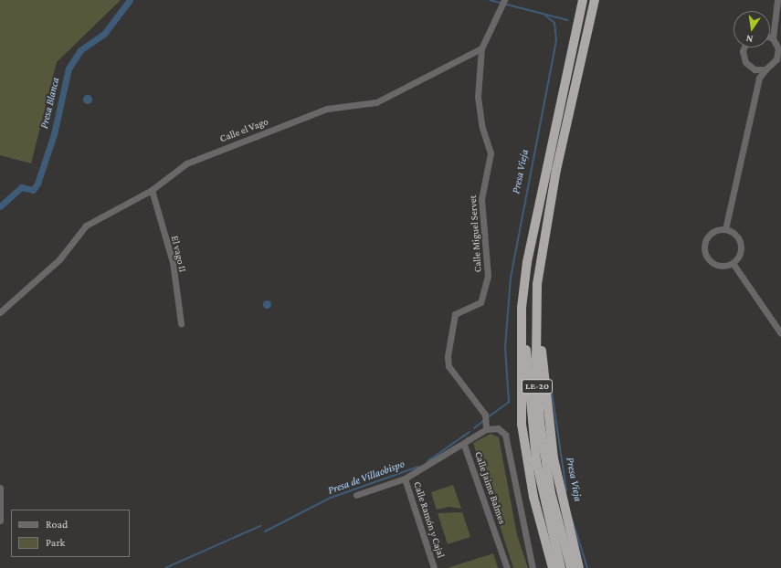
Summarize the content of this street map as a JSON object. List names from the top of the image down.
{
  "streets": {
    "highway": ["LE-20"],
    "street": [
      "Calle el Vago",
      "Calle Miguel Servet",
      "El vago II",
      "Calle Jaime Balmes",
      "Calle Ramón y Cajal"
    ]
  },
  "crossings": [
    ["Calle el Vago", "Calle Miguel Servet"],
    ["Calle el Vago", "El vago II"],
    ["Calle Jaime Balmes", "Calle Ramón y Cajal"]
  ],
  "water": ["Presa Blanca", "Presa Vieja", "Presa de Villaobispo"],
  "legend": ["Road", "Park"],
  "north": "bottom"
}
